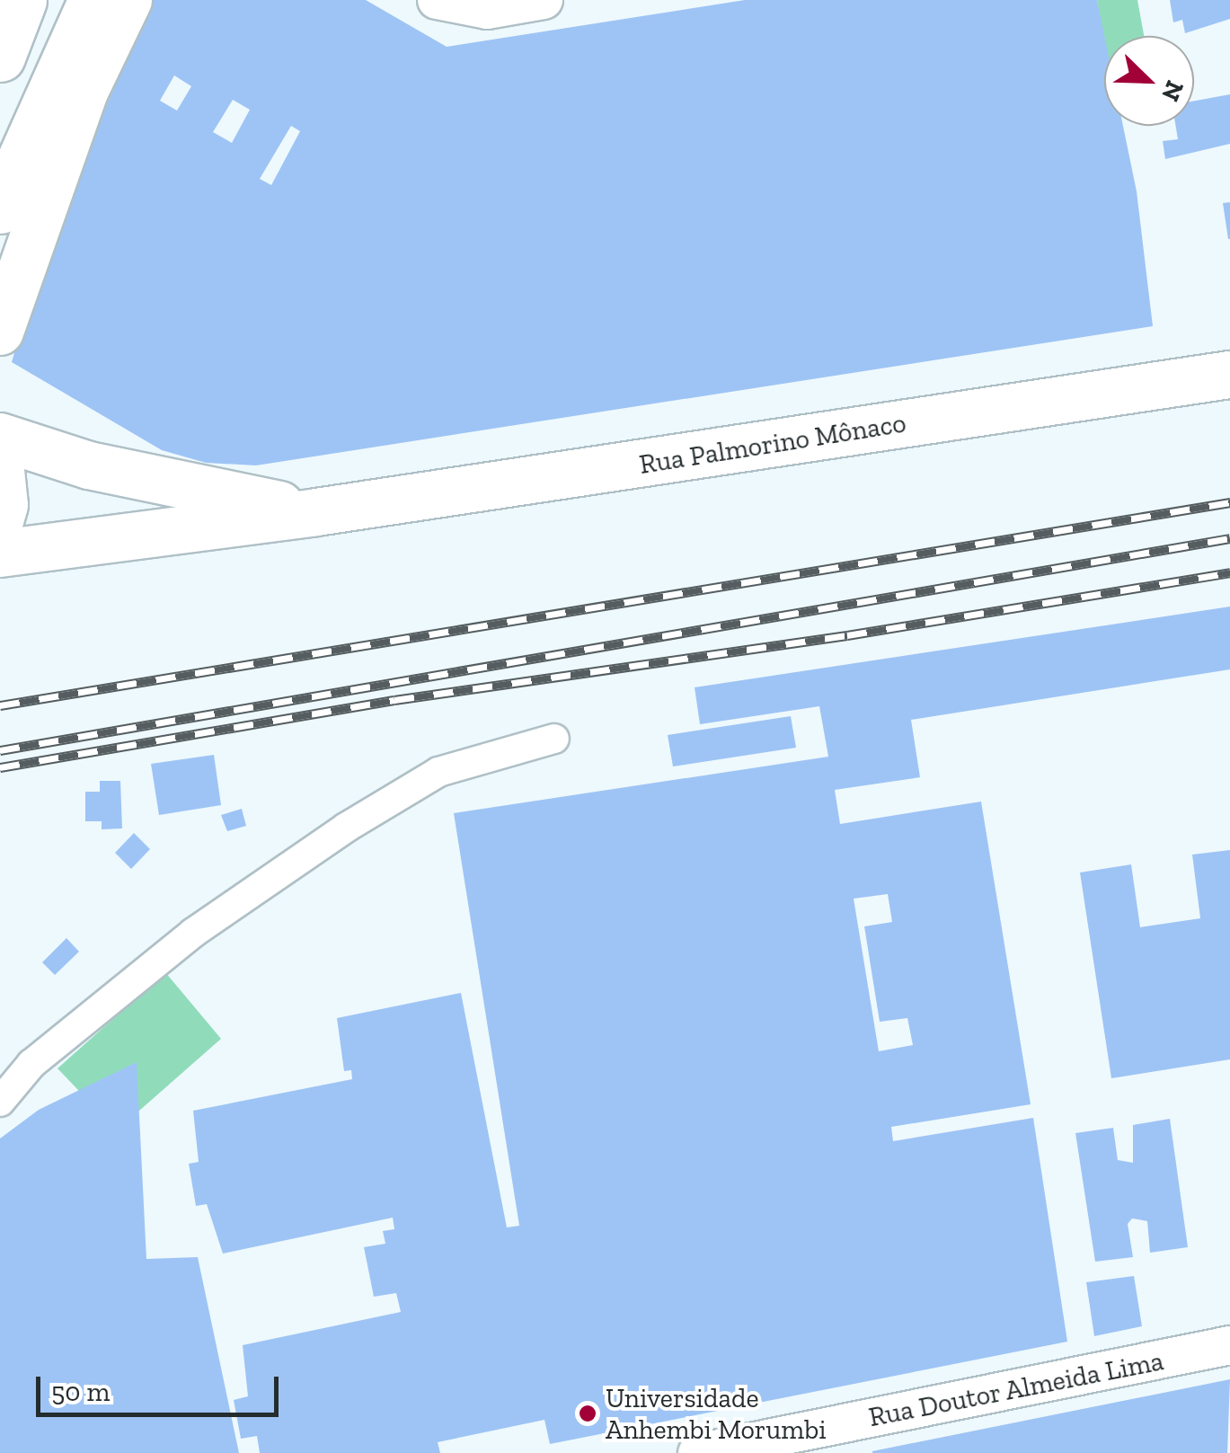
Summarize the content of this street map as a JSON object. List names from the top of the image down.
{
  "streets": {
    "street": ["Rua Palmorino Mônaco", "Rua Doutor Almeida Lima"]
  },
  "places": ["Universidade Anhembi Morumbi"],
  "scale_bar": "50 m",
  "north": "bottom right"
}
